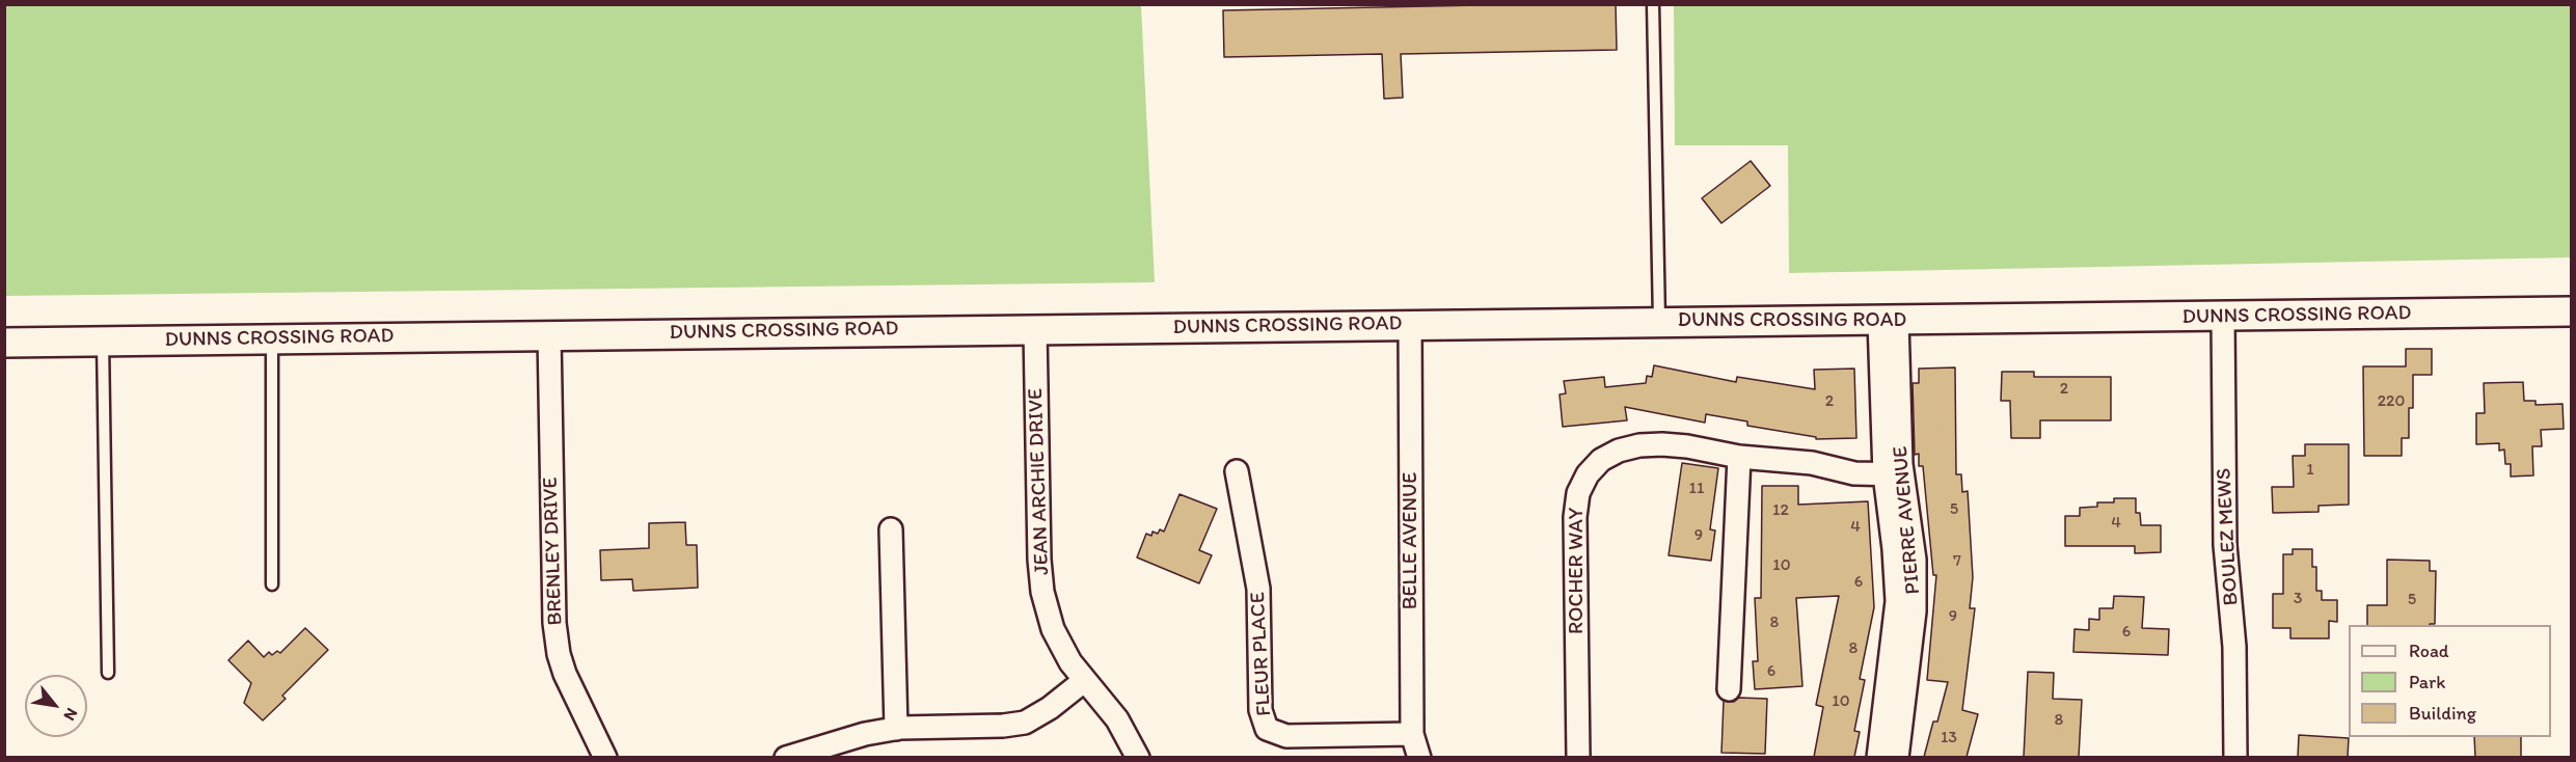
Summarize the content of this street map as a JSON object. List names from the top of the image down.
{
  "streets": {
    "street": [
      "DUNNS CROSSING ROAD",
      "JEAN ARCHIE DRIVE",
      "PIERRE AVENUE",
      "BOULEZ MEWS",
      "BELLE AVENUE",
      "BRENLEY DRIVE",
      "ROCHER WAY",
      "FLEUR PLACE"
    ]
  },
  "crossings": [
    ["DUNNS CROSSING ROAD", "JEAN ARCHIE DRIVE"],
    ["DUNNS CROSSING ROAD", "PIERRE AVENUE"],
    ["DUNNS CROSSING ROAD", "BOULEZ MEWS"],
    ["DUNNS CROSSING ROAD", "BELLE AVENUE"],
    ["DUNNS CROSSING ROAD", "BRENLEY DRIVE"],
    ["PIERRE AVENUE", "ROCHER WAY"],
    ["BELLE AVENUE", "FLEUR PLACE"]
  ],
  "house_numbers": [
    "2",
    "2",
    "220",
    "1",
    "11",
    "5",
    "12",
    "4",
    "4",
    "9",
    "7",
    "10",
    "6",
    "3",
    "5",
    "9",
    "8",
    "6",
    "8",
    "6",
    "10",
    "8",
    "13"
  ],
  "legend": ["Road", "Park", "Building"],
  "north": "bottom right"
}
